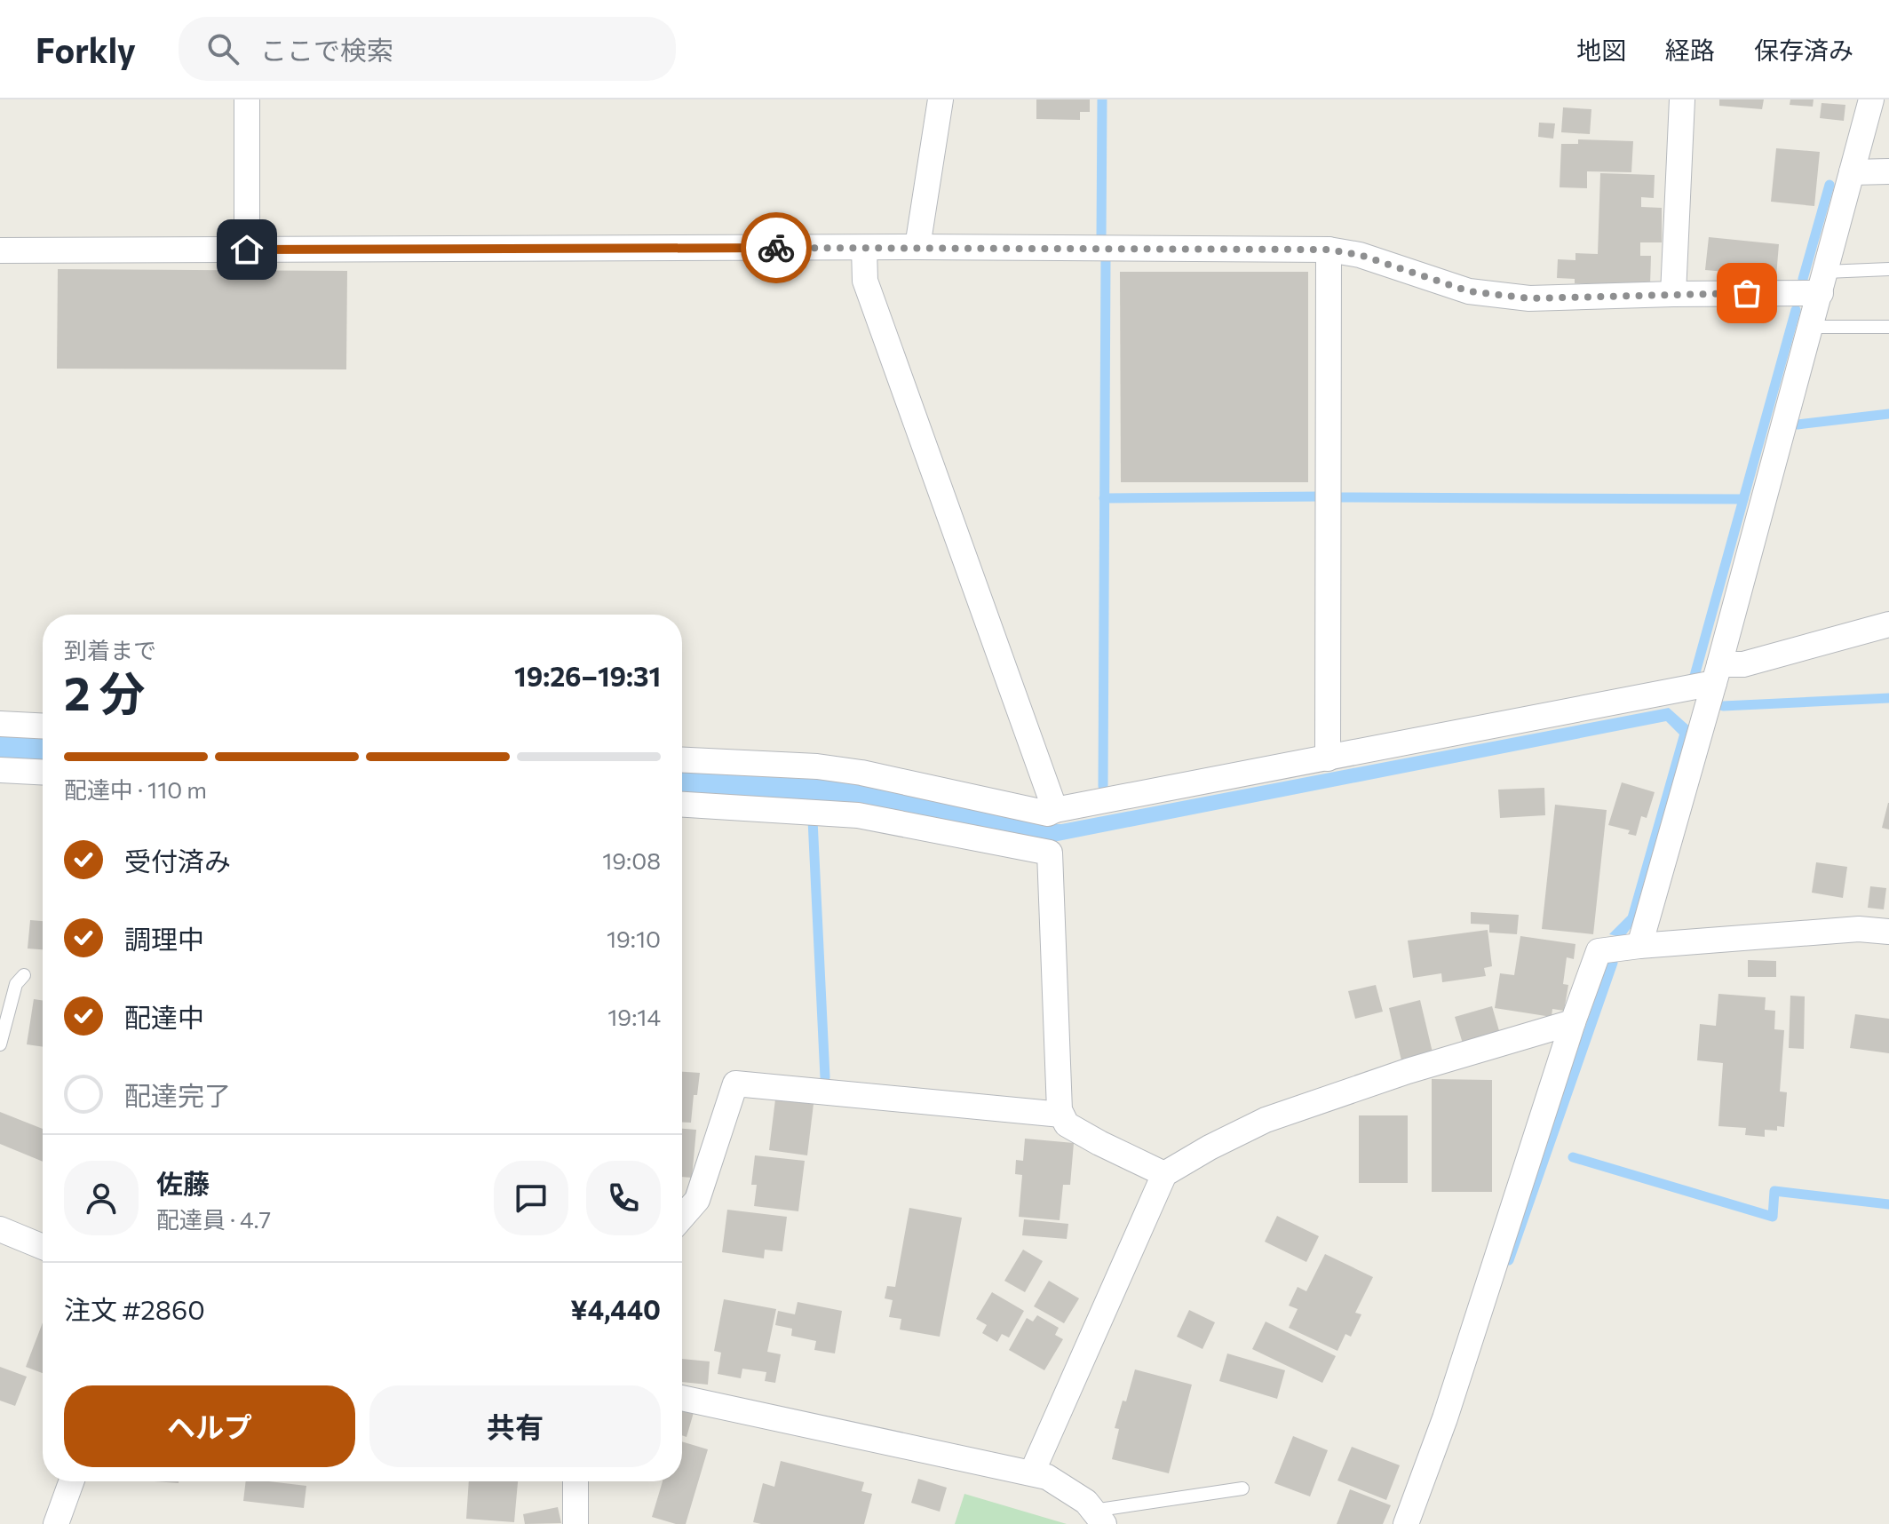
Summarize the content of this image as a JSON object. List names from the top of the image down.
{
  "page": {
    "header": "Forkly",
    "search": "ここで検索",
    "nav": ["地図", "経路", "保存済み"],
    "heading": ["2 分", "到着まで", "19:26–19:31"],
    "panel": [
      "佐藤",
      "配達員 · 4.7",
      "注文 #2860",
      "¥4,440"
    ],
    "bar": "配達中 · 110 m",
    "list": [
      ["受付済み", "19:08"],
      ["調理中", "19:10"],
      ["配達中", "19:14"],
      "配達完了"
    ],
    "buttons": ["ヘルプ", "共有"]
  }
}
